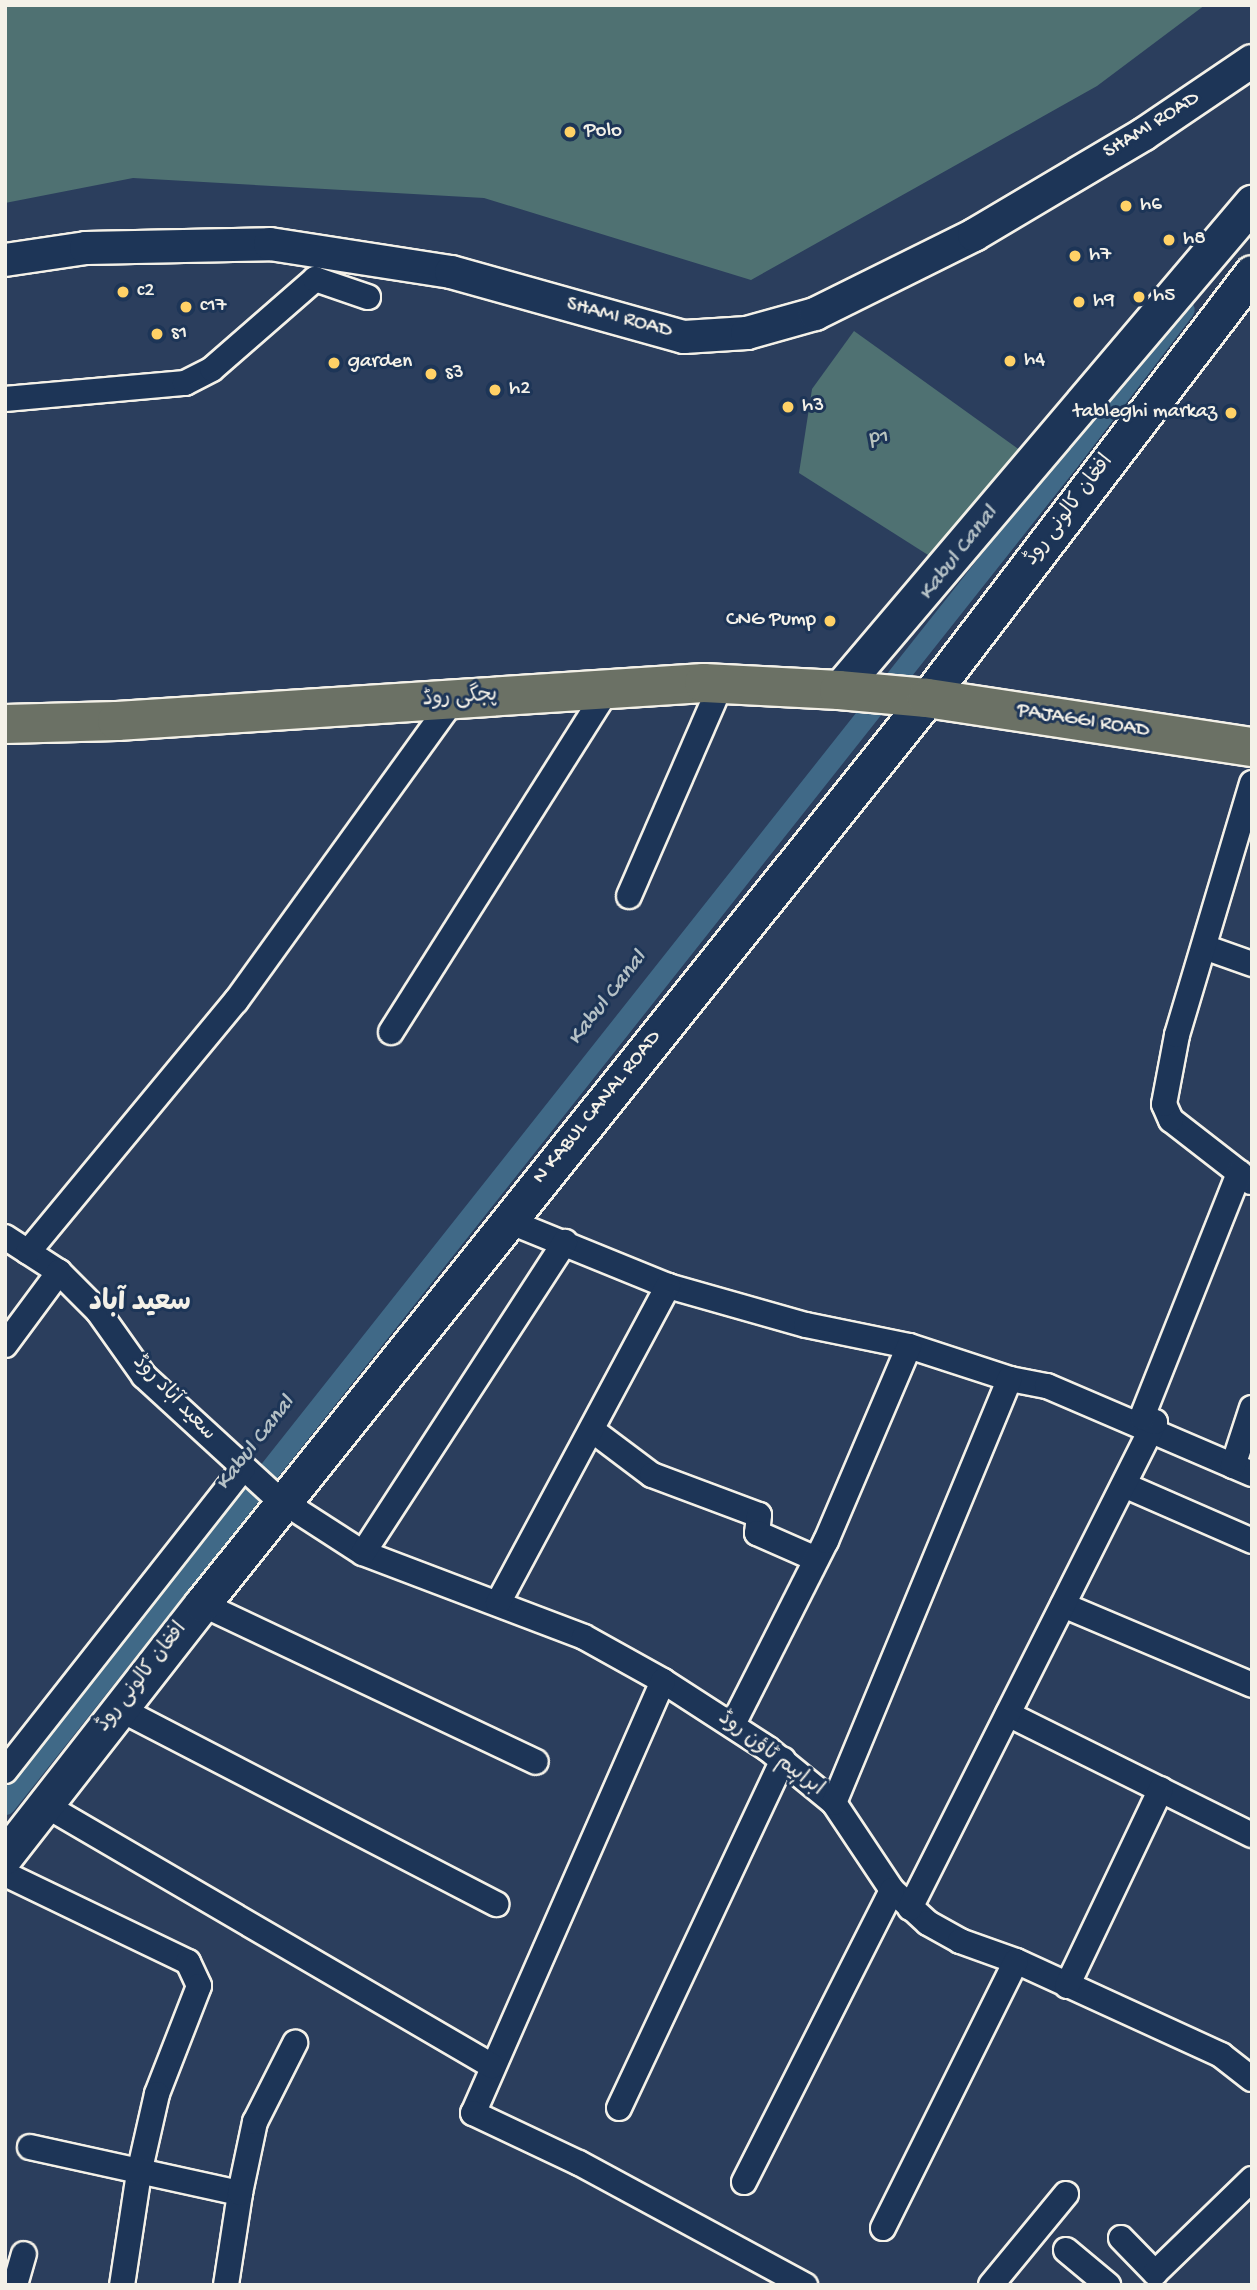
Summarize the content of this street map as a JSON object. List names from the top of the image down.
{
  "streets": {
    "main road": [
      "افغان کالونی روڈ",
      "پجگی روڈ",
      "PAJAGGI ROAD",
      "N KABUL CANAL ROAD"
    ],
    "street": ["SHAMI ROAD", "سعید آباد روڈ", "ابراہیم ٹاؤن روڈ"]
  },
  "crossings": [
    ["افغان کالونی روڈ", "پجگی روڈ"],
    ["افغان کالونی روڈ", "PAJAGGI ROAD"],
    ["افغان کالونی روڈ", "N KABUL CANAL ROAD"],
    ["افغان کالونی روڈ", "سعید آباد روڈ"],
    ["افغان کالونی روڈ", "ابراہیم ٹاؤن روڈ"],
    ["پجگی روڈ", "PAJAGGI ROAD"],
    ["پجگی روڈ", "N KABUL CANAL ROAD"],
    ["PAJAGGI ROAD", "N KABUL CANAL ROAD"],
    ["N KABUL CANAL ROAD", "سعید آباد روڈ"],
    ["N KABUL CANAL ROAD", "ابراہیم ٹاؤن روڈ"],
    ["سعید آباد روڈ", "ابراہیم ٹاؤن روڈ"]
  ],
  "districts": ["سعید آباد"],
  "water": ["Kabul Canal"],
  "parks": ["p1"],
  "places": [
    "Polo",
    "h6",
    "h8",
    "h7",
    "c2",
    "h5",
    "h9",
    "c17",
    "s1",
    "h4",
    "garden",
    "s3",
    "h2",
    "h3",
    "tableghi markaz",
    "CNG Pump"
  ]
}
